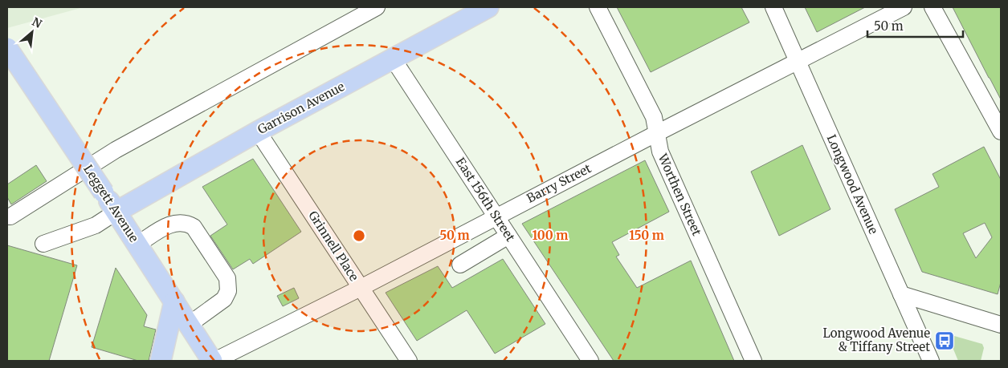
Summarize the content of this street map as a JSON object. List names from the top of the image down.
{
  "streets": {
    "main road": ["Garrison Avenue", "Leggett Avenue"],
    "street": [
      "Barry Street",
      "Longwood Avenue",
      "Worthen Street",
      "East 156th Street",
      "Grinnell Place"
    ]
  },
  "crossings": [
    ["Garrison Avenue", "East 156th Street"],
    ["Garrison Avenue", "Leggett Avenue"],
    ["Garrison Avenue", "Grinnell Place"],
    ["Barry Street", "Longwood Avenue"],
    ["Barry Street", "Worthen Street"],
    ["Barry Street", "East 156th Street"],
    ["Barry Street", "Leggett Avenue"],
    ["Barry Street", "Grinnell Place"]
  ],
  "places": {
    "bus stop": ["Longwood Avenue & Tiffany Street"]
  },
  "scale_bar": "50 m",
  "north": "top right",
  "rings": ["50 m", "100 m", "150 m"]
}
